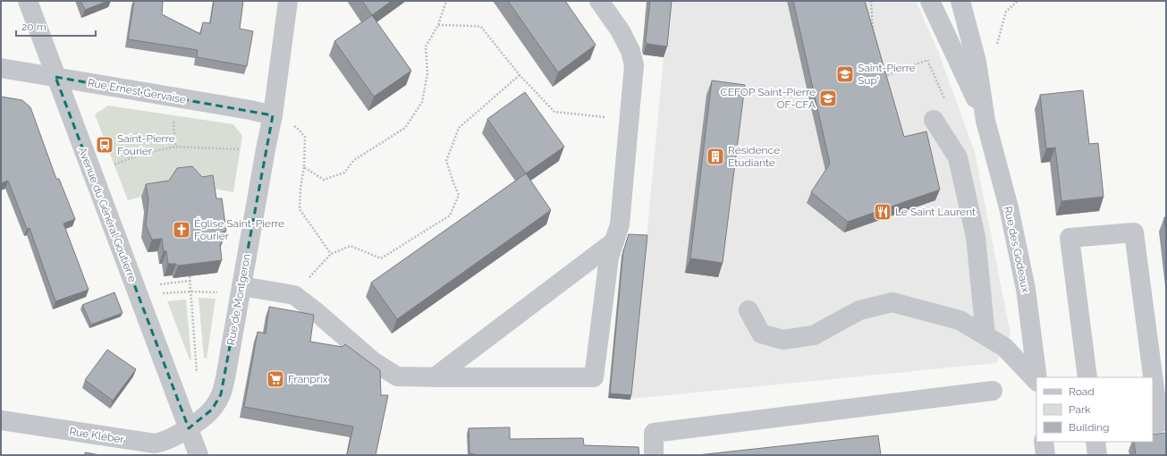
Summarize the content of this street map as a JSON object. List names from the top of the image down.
{
  "streets": {
    "street": [
      "Rue Ernest Gervaise",
      "Avenue du Général Goutierre",
      "Rue des Godeaux",
      "Rue de Montgeron",
      "Rue Kléber"
    ]
  },
  "crossings": [
    ["Rue Ernest Gervaise", "Avenue du Général Goutierre"],
    ["Rue Ernest Gervaise", "Rue de Montgeron"],
    ["Avenue du Général Goutierre", "Rue de Montgeron"],
    ["Avenue du Général Goutierre", "Rue Kléber"],
    ["Rue de Montgeron", "Rue Kléber"]
  ],
  "places": {
    "school or university": ["Saint-Pierre Sup'", "CEFOP Saint-Pierre OF-CFA"],
    "bus stop": ["Saint-Pierre Fourier"],
    "building": ["Résidence Etudiante"],
    "restaurant": ["Le Saint Laurent"],
    "church": ["Église Saint-Pierre Fourier"],
    "supermarket": ["Franprix"]
  },
  "legend": ["Road", "Park", "Building"],
  "scale_bar": "20 m"
}
